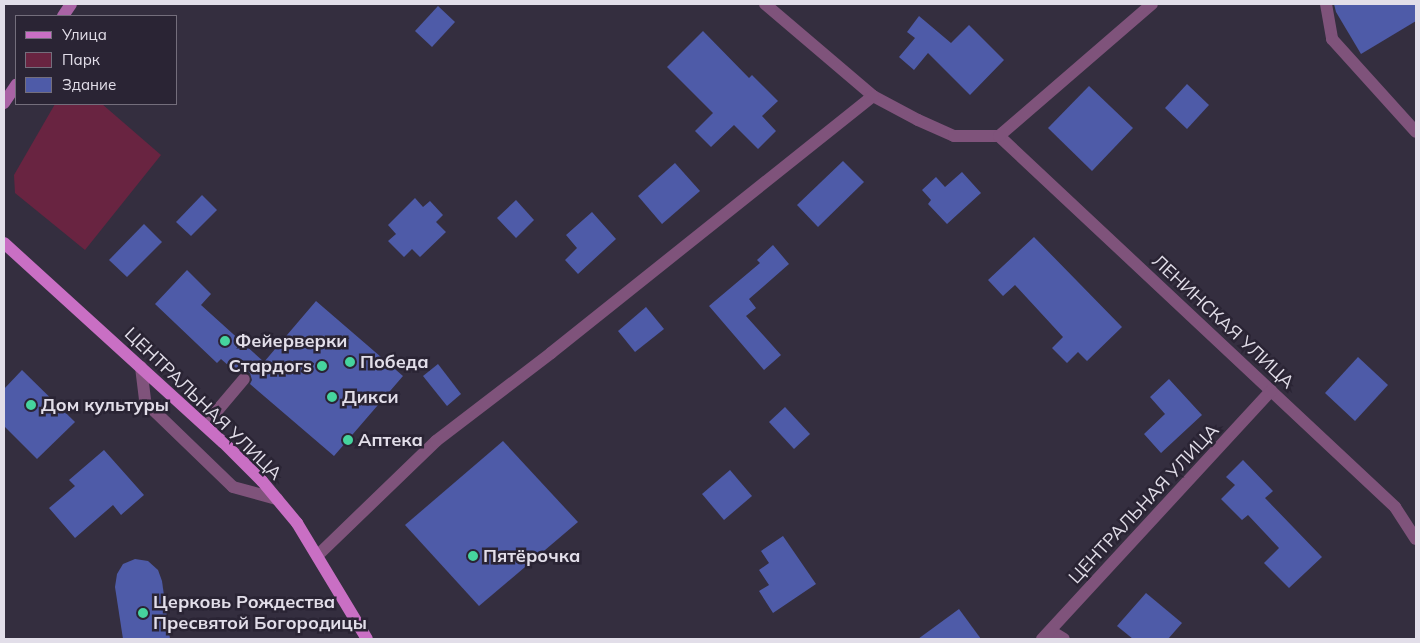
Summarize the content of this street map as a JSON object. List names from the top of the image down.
{
  "streets": {
    "main road": ["ЦЕНТРАЛЬНАЯ УЛИЦА"],
    "street": ["ЛЕНИНСКАЯ УЛИЦА"]
  },
  "crossings": [
    ["ЛЕНИНСКАЯ УЛИЦА", "ЦЕНТРАЛЬНАЯ УЛИЦА"]
  ],
  "places": [
    "Фейерверки",
    "Победа",
    "Стардогs",
    "Дикси",
    "Дом культуры",
    "Аптека",
    "Пятёрочка",
    "Церковь Рождества Пресвятой Богородицы"
  ],
  "legend": ["Улица", "Парк", "Здание"]
}
